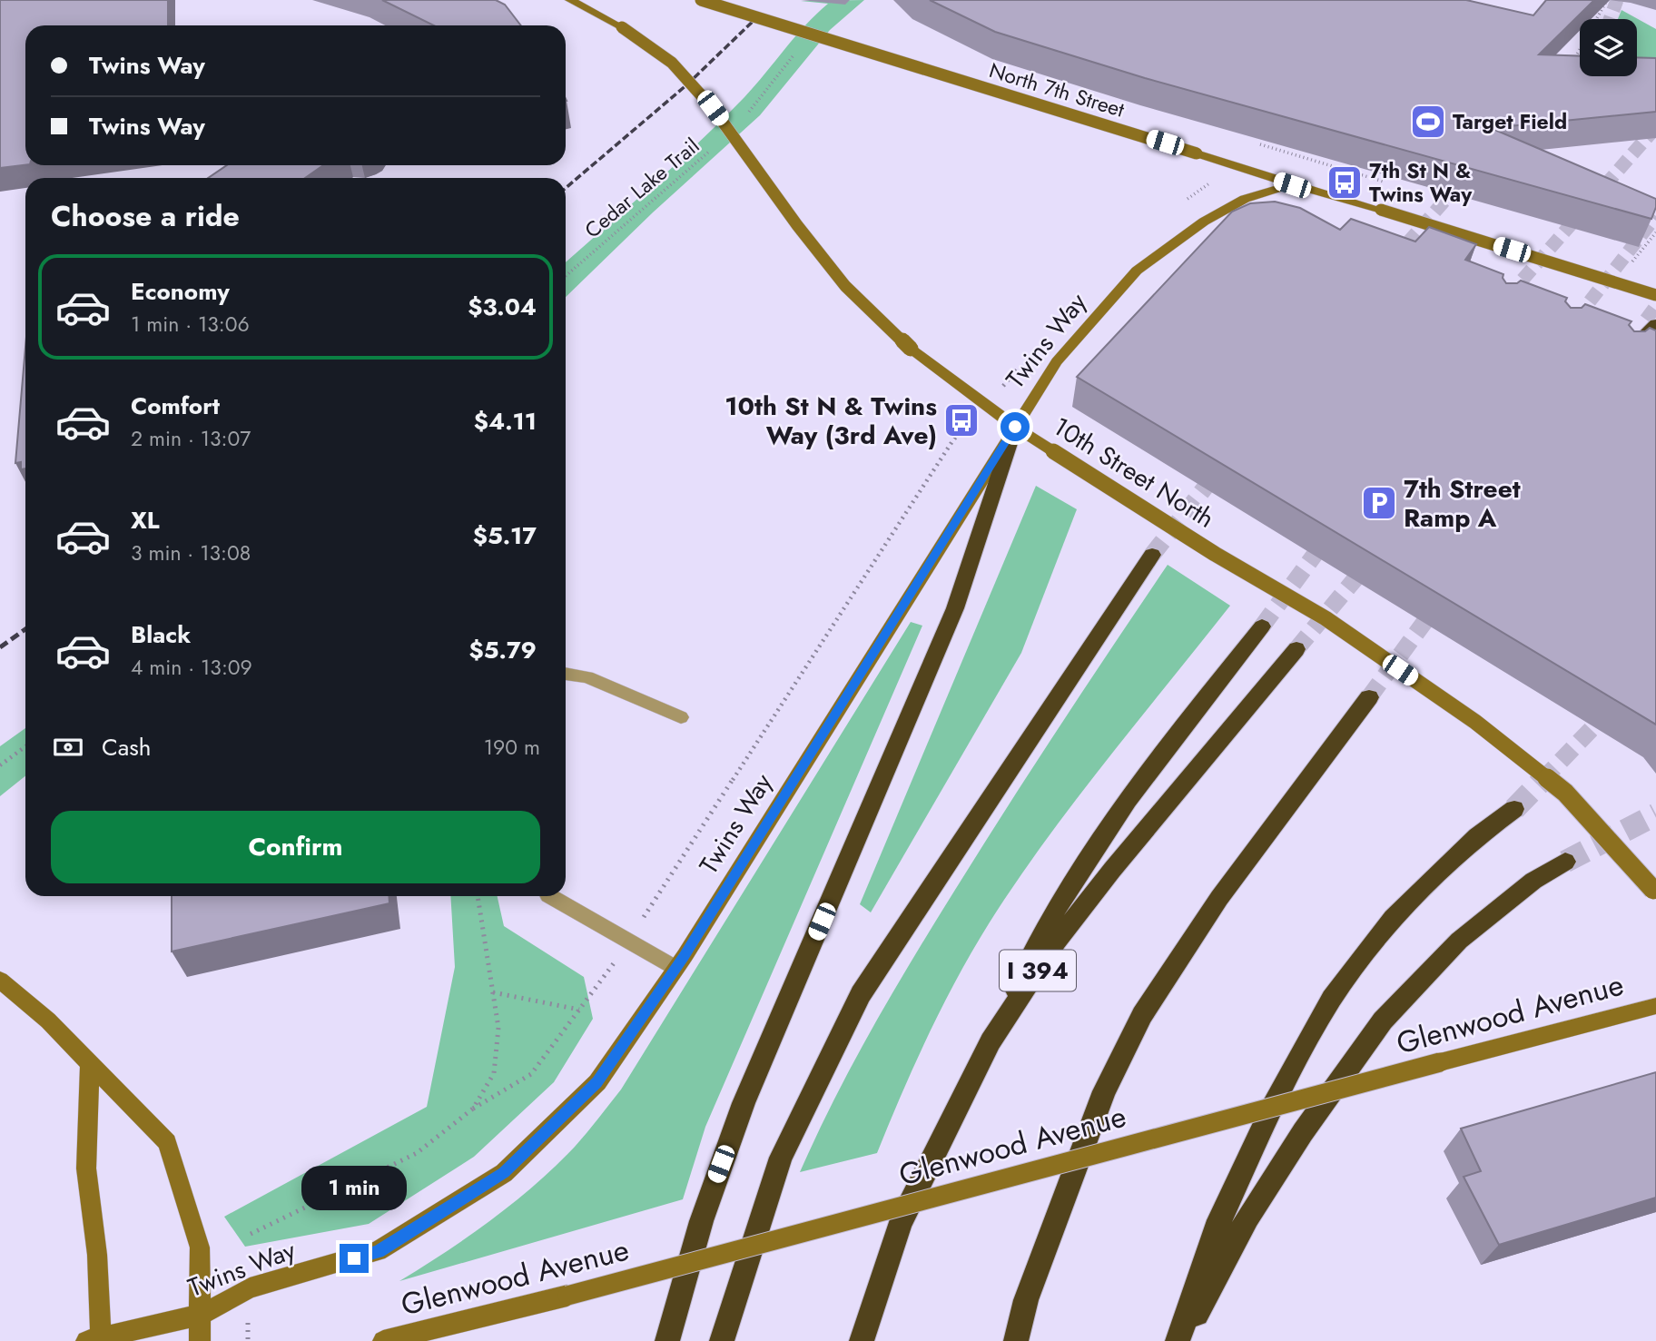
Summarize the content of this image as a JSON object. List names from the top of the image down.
{
  "streets": {
    "highway": ["I 394"],
    "main road": [
      "North 7th Street",
      "Twins Way",
      "10th Street North",
      "Glenwood Avenue"
    ],
    "path": ["Cedar Lake Trail"]
  },
  "crossings": [
    ["North 7th Street", "Twins Way"],
    ["Twins Way", "10th Street North"]
  ],
  "places": {
    "sports": ["Target Field"],
    "bus stop": ["7th St N & Twins Way", "10th St N & Twins Way (3rd Ave)"],
    "parking": ["7th Street Ramp A"]
  },
  "page": {
    "banner": ["Twins Way", "Twins Way"],
    "heading": "Choose a ride",
    "list": [
      {
        "name": "Economy",
        "note": "1 min · 13:06",
        "value": "$3.04"
      },
      {
        "name": "Comfort",
        "note": "2 min · 13:07",
        "value": "$4.11"
      },
      {
        "name": "XL",
        "note": "3 min · 13:08",
        "value": "$5.17"
      },
      {
        "name": "Black",
        "note": "4 min · 13:09",
        "value": "$5.79"
      }
    ],
    "pay": ["Cash", "190 m"],
    "buttons": "Confirm",
    "bubble": "1 min"
  }
}
